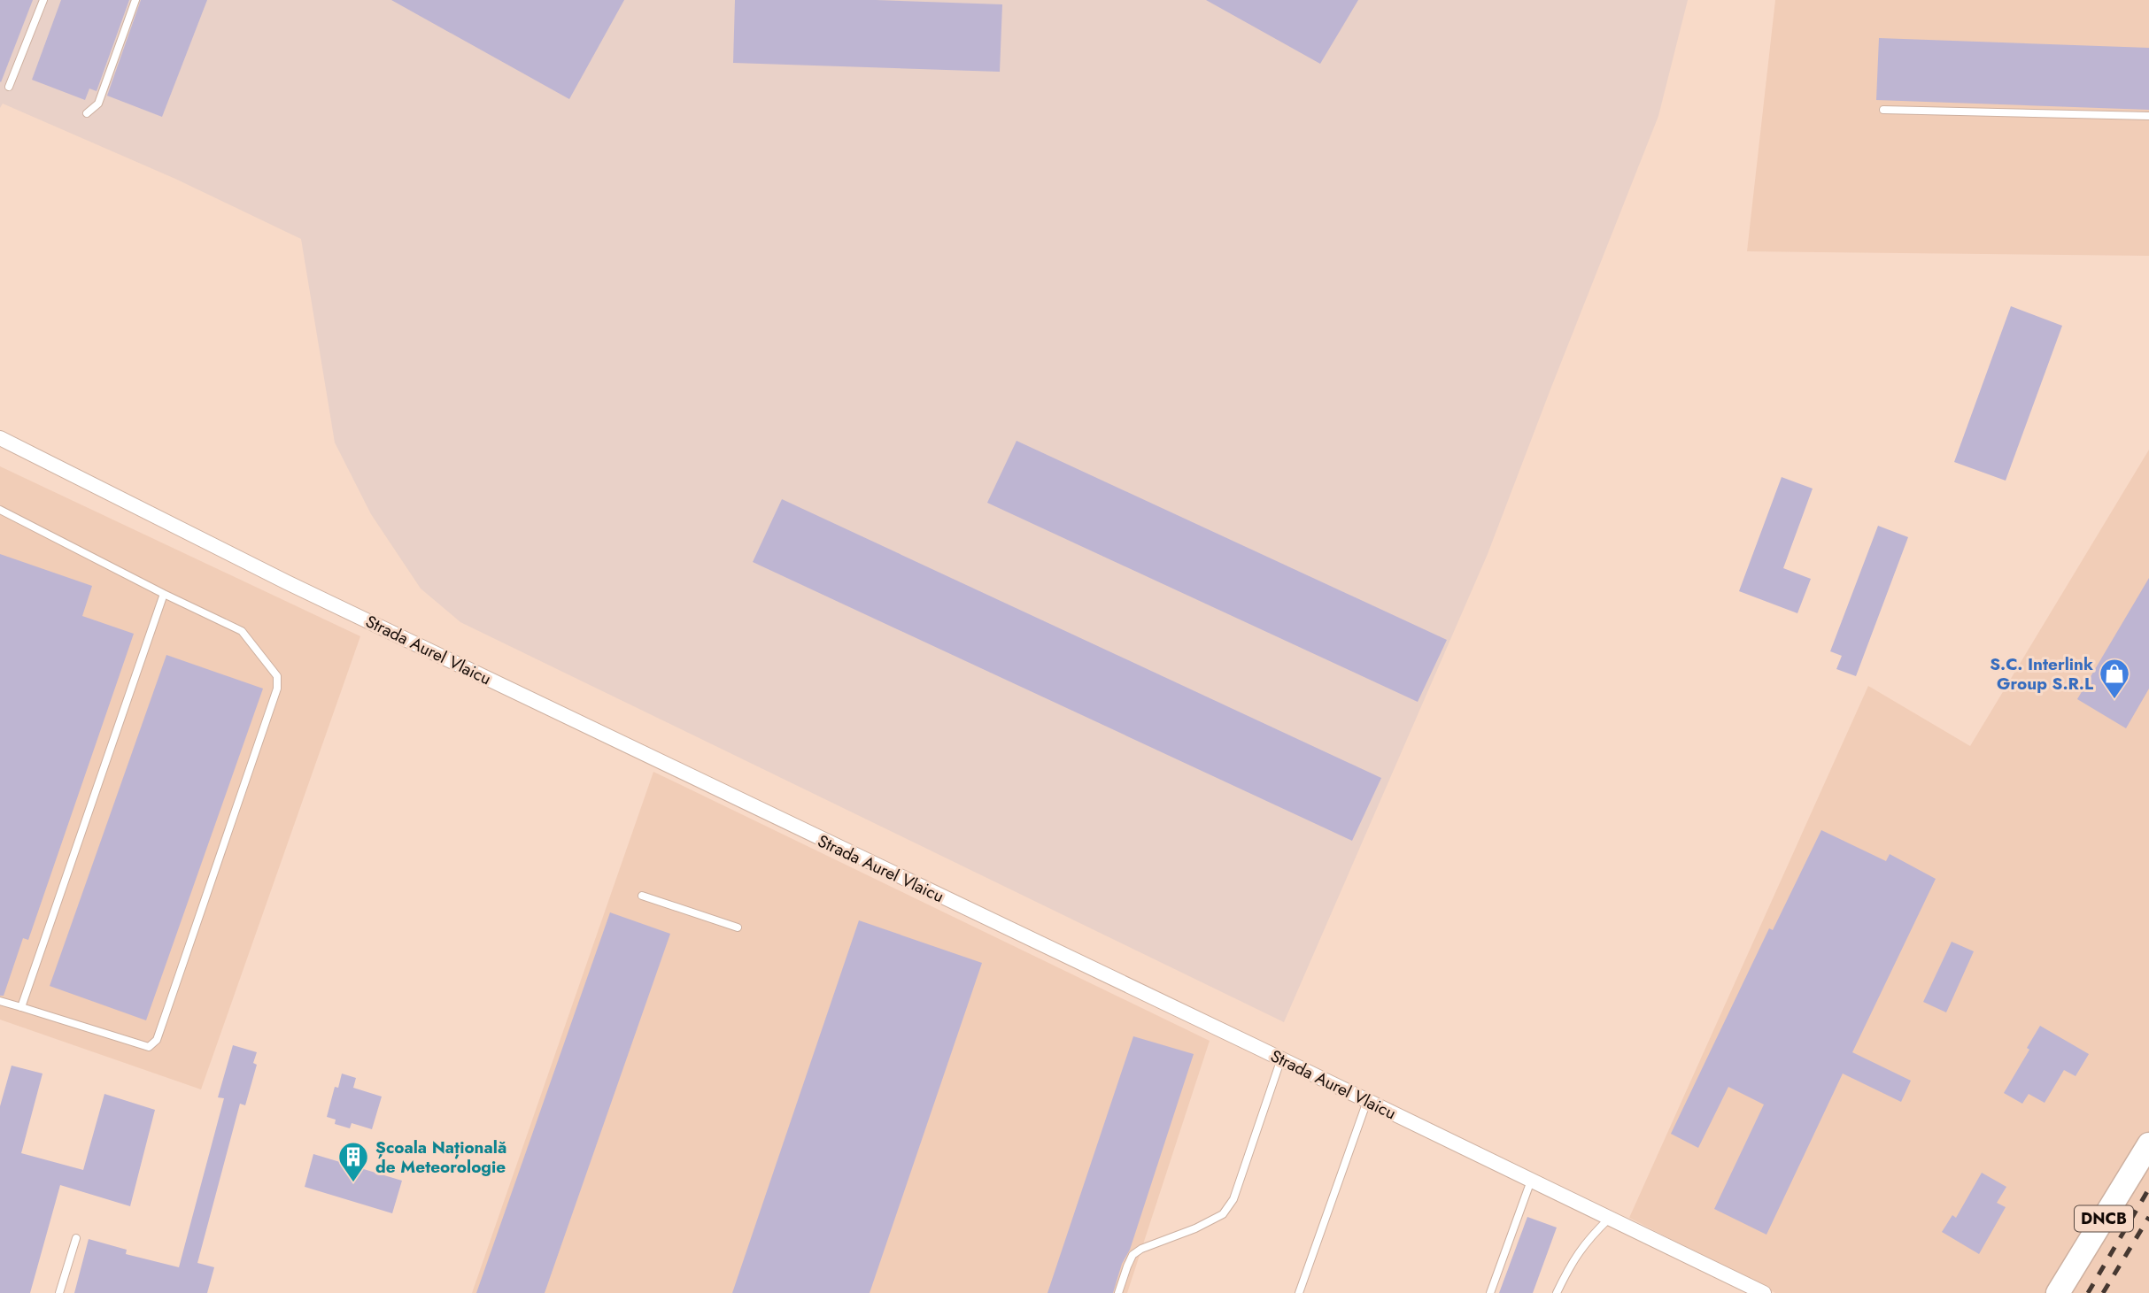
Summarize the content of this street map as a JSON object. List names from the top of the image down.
{
  "streets": {
    "main road": ["DNCB"],
    "street": ["Strada Aurel Vlaicu"]
  },
  "places": {
    "shop": ["S.C. Interlink Group S.R.L"],
    "building": ["Școala Națională de Meteorologie"]
  }
}
